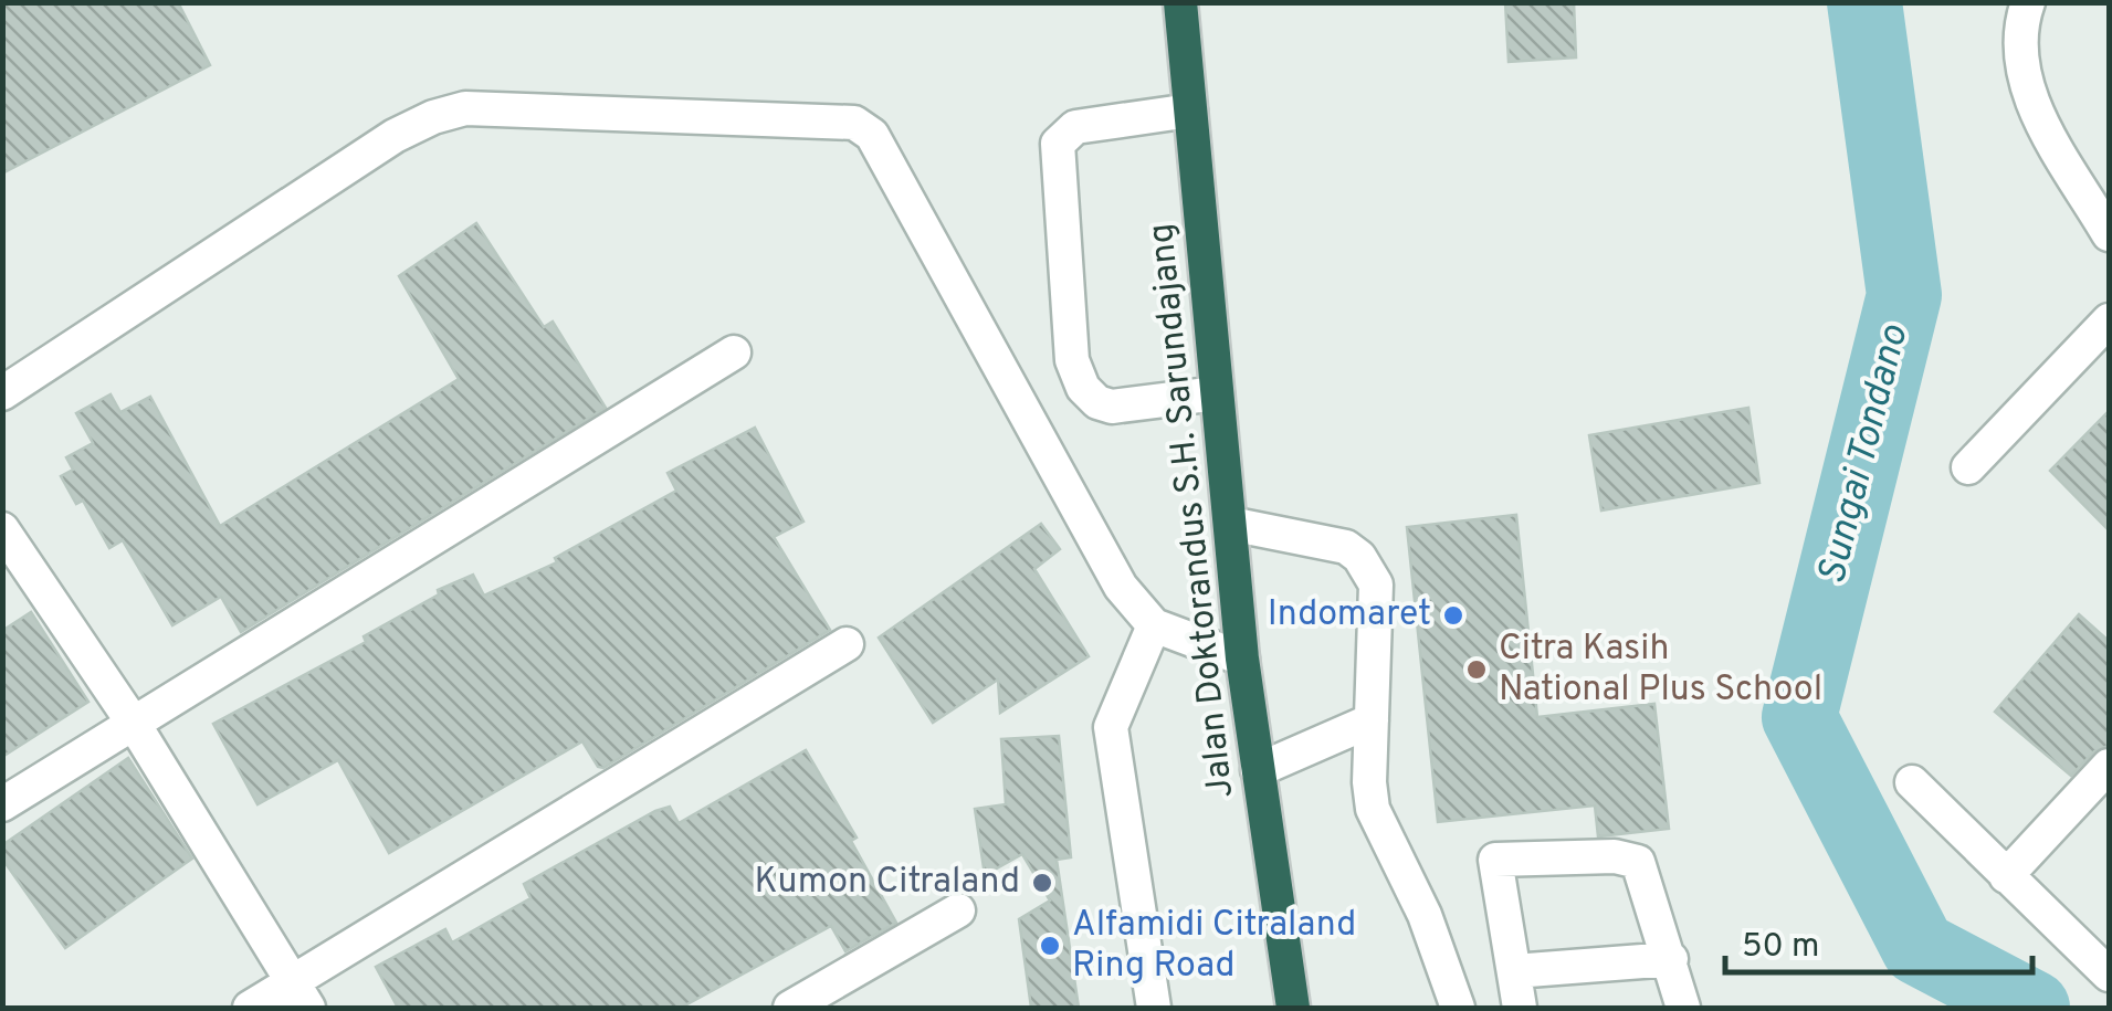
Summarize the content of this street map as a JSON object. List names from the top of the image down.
{
  "streets": {
    "highway": ["Jalan Doktorandus S.H. Sarundajang"]
  },
  "water": ["Sungai Tondano"],
  "places": [
    "Indomaret",
    "Citra Kasih National Plus School",
    "Kumon Citraland",
    "Alfamidi Citraland Ring Road"
  ],
  "scale_bar": "50 m"
}
